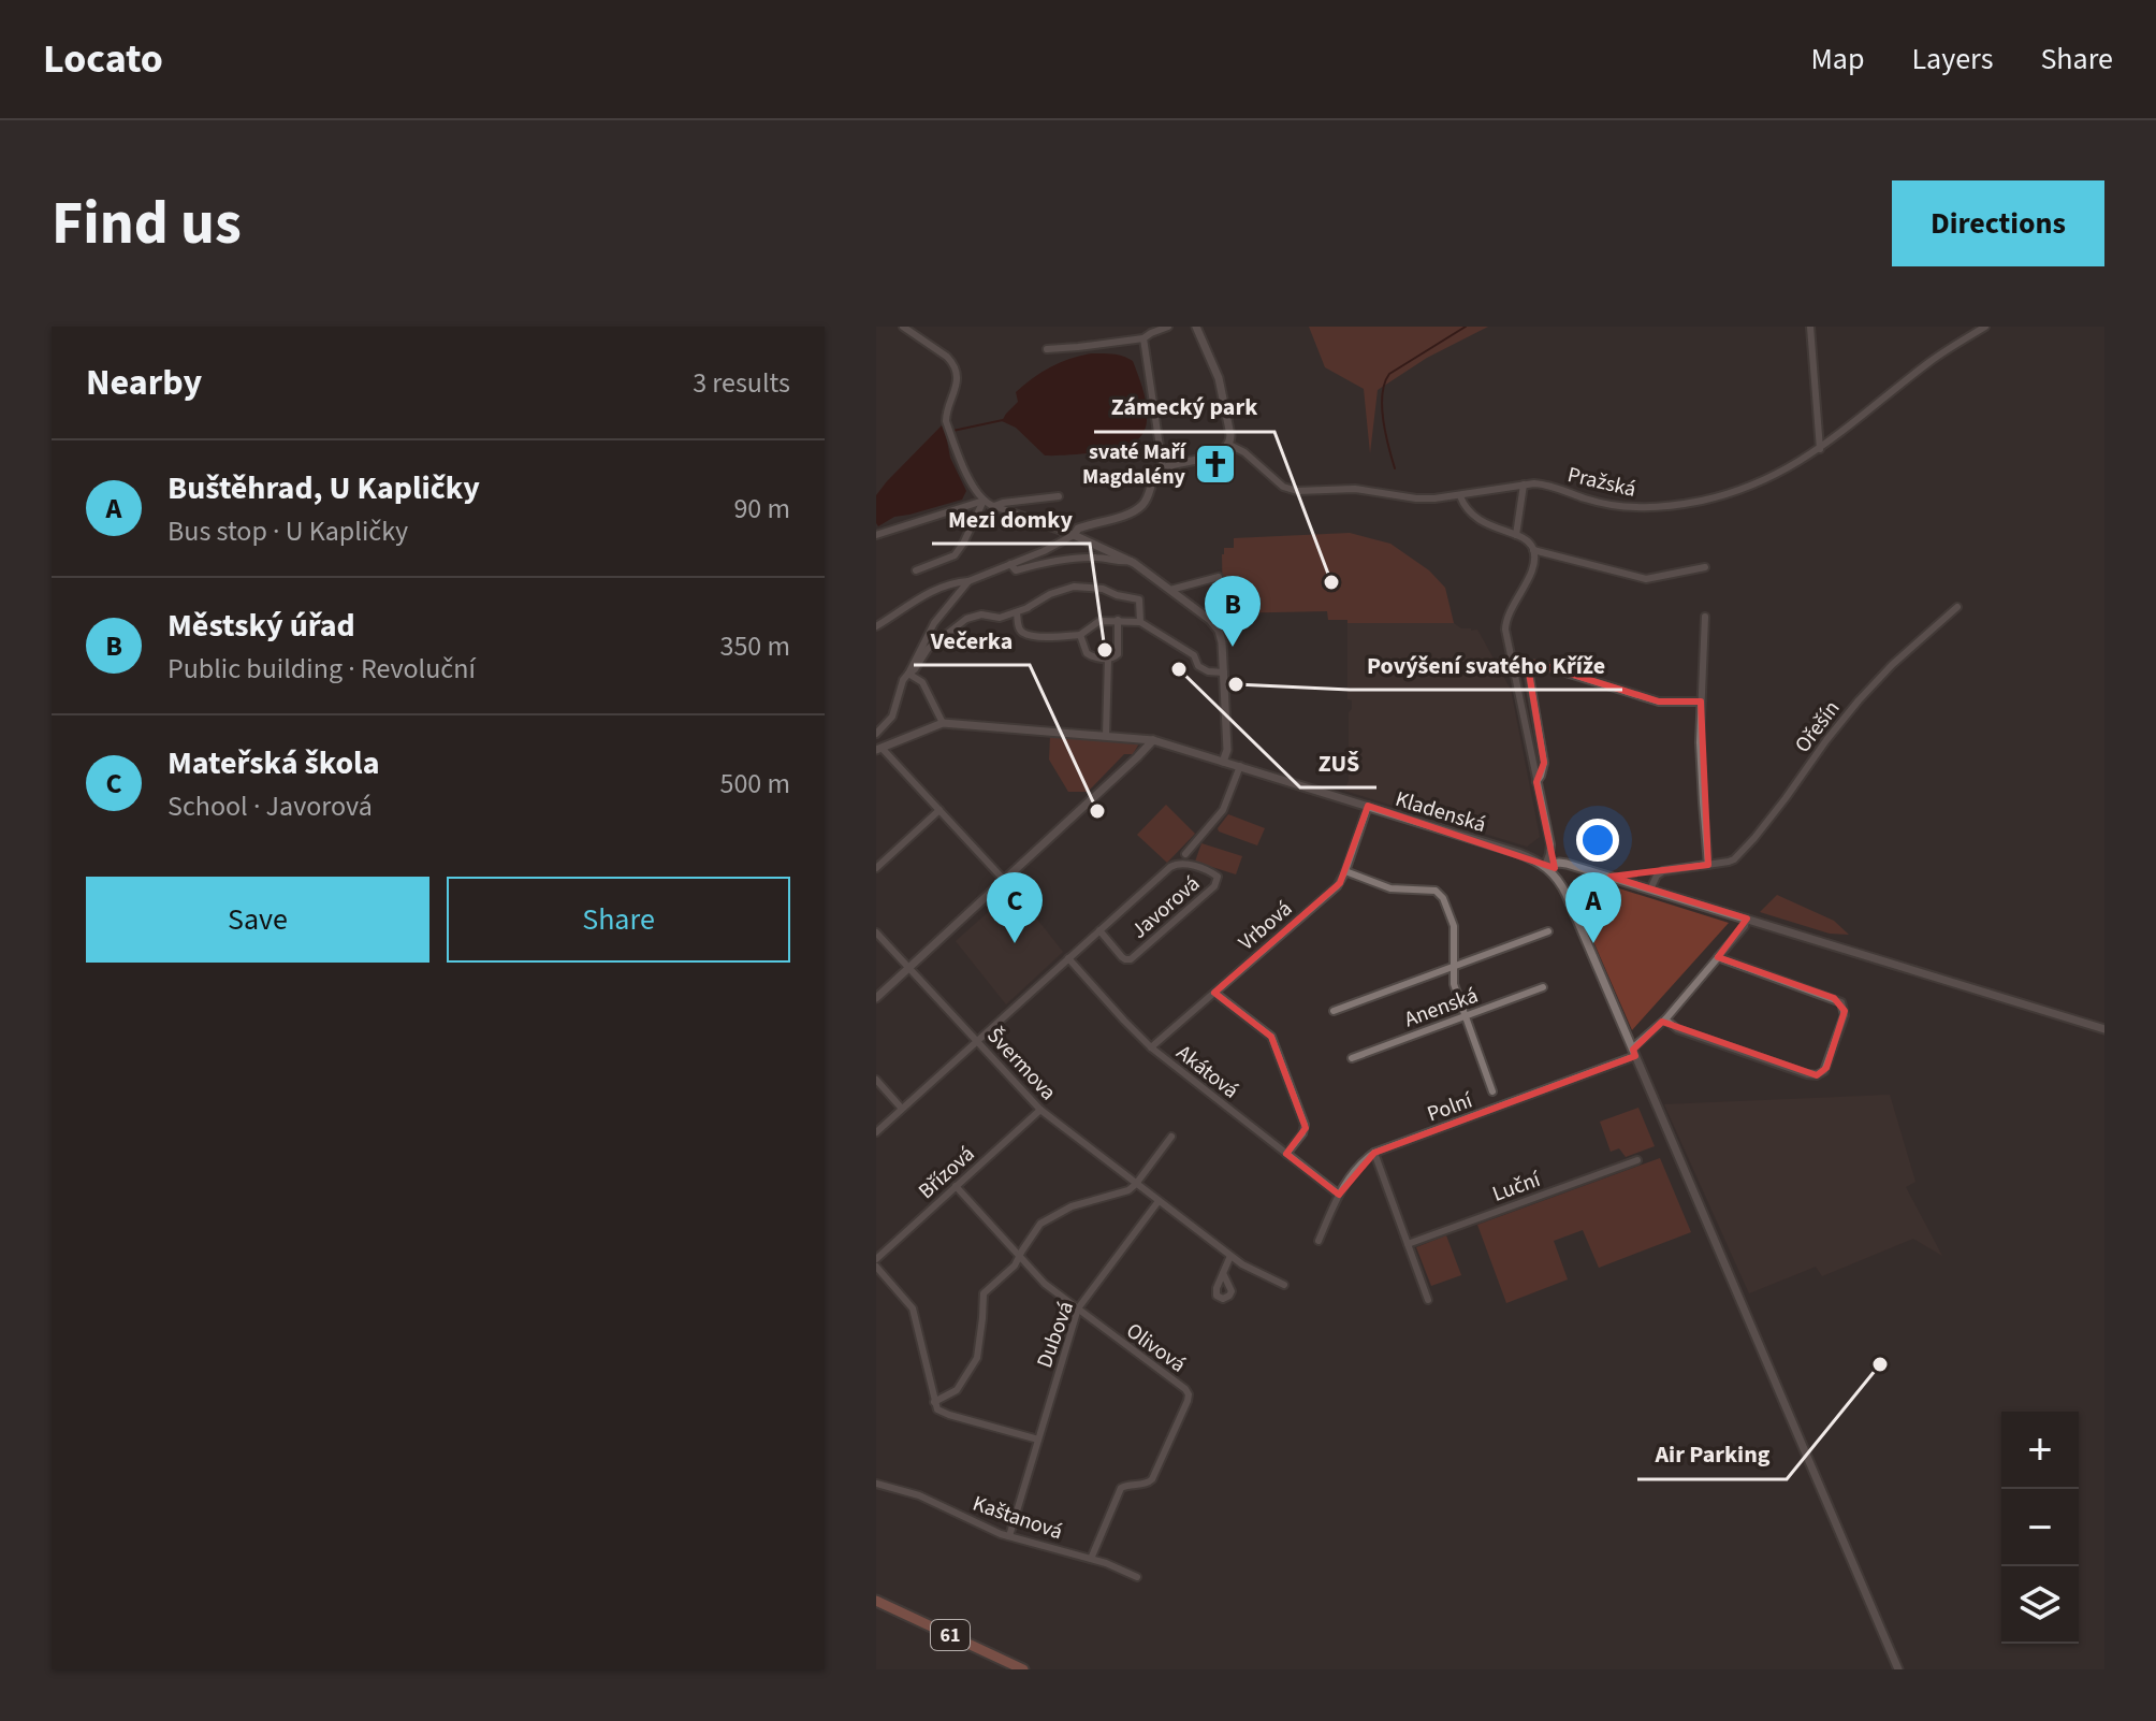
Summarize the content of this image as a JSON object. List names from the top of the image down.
{
  "streets": {
    "main road": ["61"],
    "street": [
      "Pražská",
      "Ořešín",
      "Kladenská",
      "Javorová",
      "Vrbová",
      "Anenská",
      "Švermova",
      "Akátová",
      "Polní",
      "Břízová",
      "Luční",
      "Dubová",
      "Olivová",
      "Kaštanová"
    ]
  },
  "crossings": [
    ["Kladenská", "Javorová"],
    ["Kladenská", "Vrbová"],
    ["Javorová", "Švermova"],
    ["Javorová", "Akátová"],
    ["Vrbová", "Akátová"],
    ["Švermova", "Břízová"],
    ["Švermova", "Dubová"],
    ["Akátová", "Polní"],
    ["Břízová", "Olivová"],
    ["Dubová", "Olivová"],
    ["Dubová", "Kaštanová"],
    ["Olivová", "Kaštanová"]
  ],
  "places": {
    "church": ["svaté Maří Magdalény"],
    "other": [
      "Zámecký park",
      "Mezi domky",
      "ZUŠ",
      "Povýšení svatého Kříže",
      "Večerka",
      "Air Parking"
    ]
  },
  "page": {
    "header": "Locato",
    "nav": ["Map", "Layers", "Share"],
    "buttons": [
      "Directions",
      ["Save", "Share"]
    ],
    "title": "Find us",
    "heading": ["Nearby", "3 results"],
    "list": [
      {
        "mark": "A",
        "name": "Buštěhrad, U Kapličky",
        "note": "Bus stop · U Kapličky",
        "value": "90 m"
      },
      {
        "mark": "B",
        "name": "Městský úřad",
        "note": "Public building · Revoluční",
        "value": "350 m"
      },
      {
        "mark": "C",
        "name": "Mateřská škola",
        "note": "School · Javorová",
        "value": "500 m"
      }
    ],
    "pins": ["B", "A", "C"],
    "map_buttons": ["+", "−"]
  }
}
